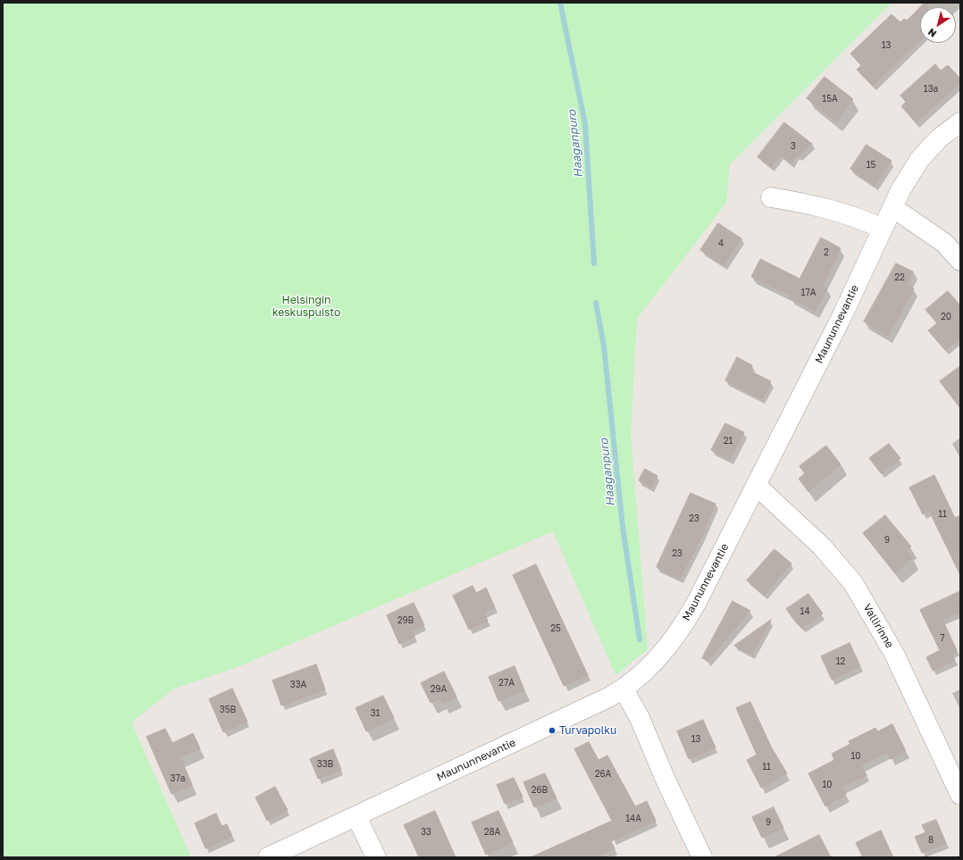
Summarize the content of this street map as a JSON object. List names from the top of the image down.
{
  "streets": {
    "street": ["Maununnevantie", "Vallirinne"]
  },
  "crossings": [
    ["Maununnevantie", "Vallirinne"]
  ],
  "water": ["Haaganpuro"],
  "parks": ["Helsingin keskuspuisto"],
  "places": ["Turvapolku"],
  "house_numbers": [
    "13",
    "13a",
    "15A",
    "3",
    "15",
    "4",
    "2",
    "22",
    "17A",
    "20",
    "21",
    "11",
    "23",
    "9",
    "23",
    "14",
    "29B",
    "25",
    "7",
    "12",
    "27A",
    "33A",
    "29A",
    "35B",
    "31",
    "13",
    "10",
    "33B",
    "11",
    "26A",
    "37a",
    "10",
    "26B",
    "14A",
    "9",
    "33",
    "28A",
    "8"
  ],
  "north": "bottom left"
}
